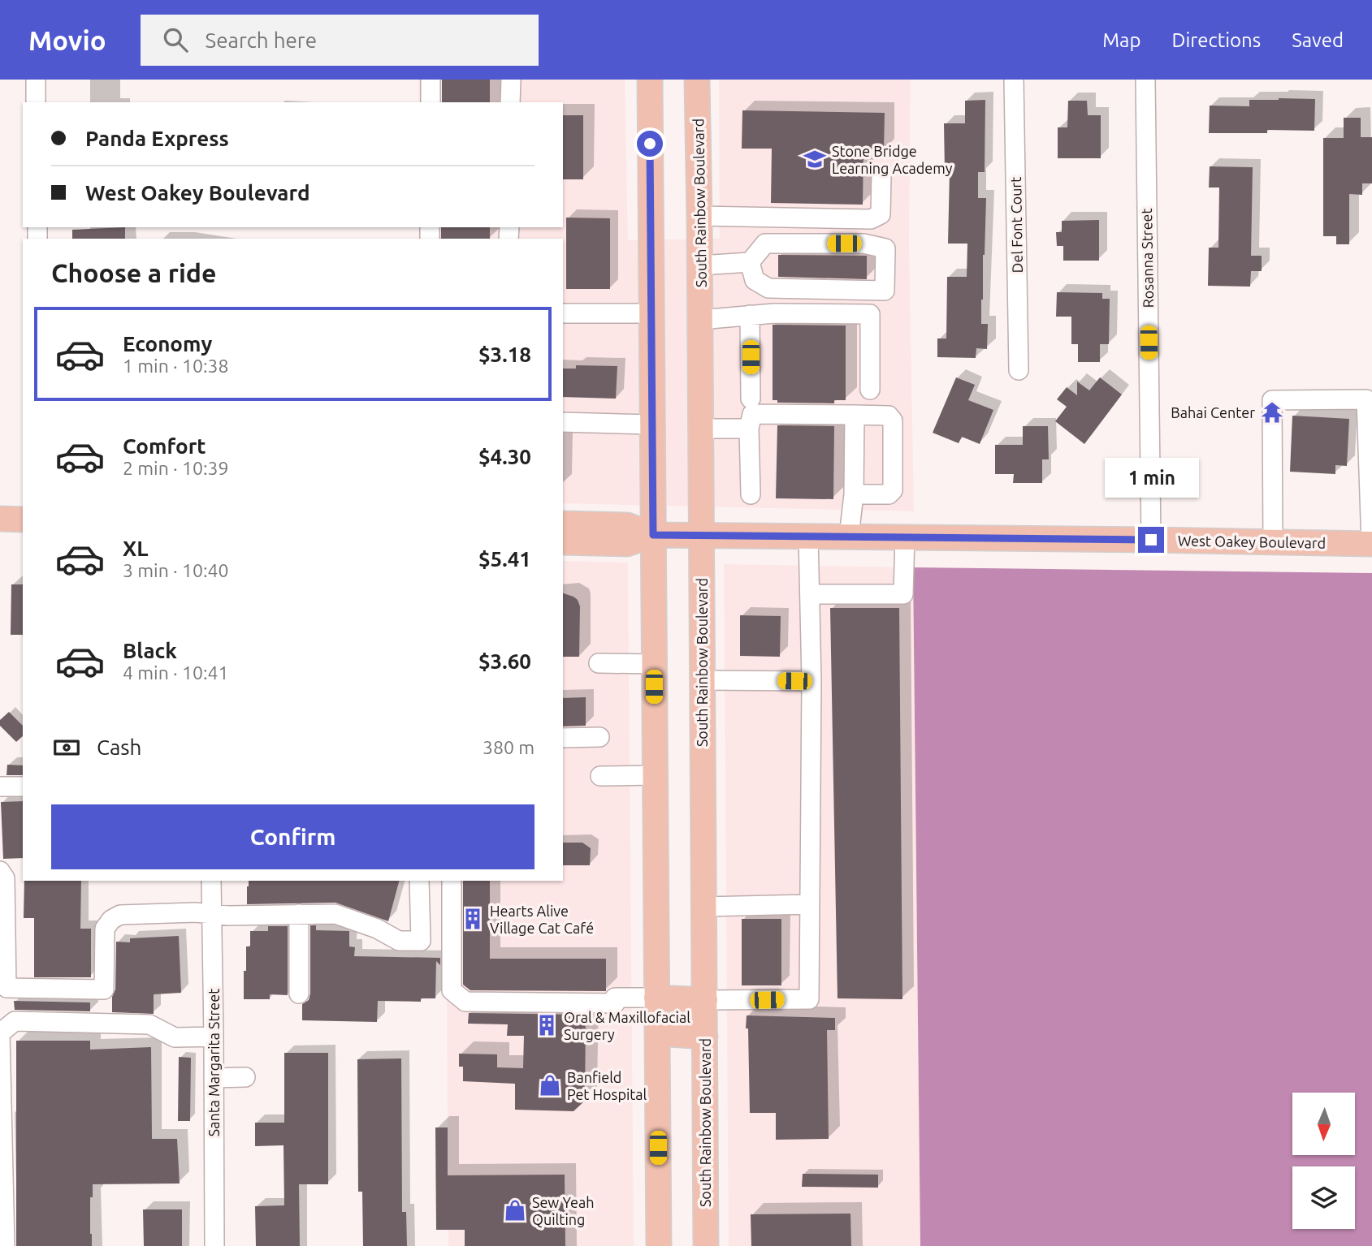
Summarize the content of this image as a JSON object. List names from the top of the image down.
{
  "streets": {
    "main road": ["South Rainbow Boulevard", "West Oakey Boulevard"],
    "street": ["Del Font Court", "Rosanna Street", "Santa Margarita Street"]
  },
  "crossings": [
    ["South Rainbow Boulevard", "West Oakey Boulevard"],
    ["Rosanna Street", "West Oakey Boulevard"]
  ],
  "places": {
    "school or university": ["Stone Bridge Learning Academy"],
    "temple": ["Bahai Center"],
    "building": ["Hearts Alive Village Cat Café", "Oral & Maxillofacial Surgery"],
    "shop": ["Banfield Pet Hospital", "Sew Yeah Quilting"]
  },
  "north": "bottom",
  "page": {
    "header": "Movio",
    "search": "Search here",
    "nav": ["Map", "Directions", "Saved"],
    "banner": ["Panda Express", "West Oakey Boulevard"],
    "heading": "Choose a ride",
    "list": [
      {
        "name": "Economy",
        "note": "1 min · 10:38",
        "value": "$3.18"
      },
      {
        "name": "Comfort",
        "note": "2 min · 10:39",
        "value": "$4.30"
      },
      {
        "name": "XL",
        "note": "3 min · 10:40",
        "value": "$5.41"
      },
      {
        "name": "Black",
        "note": "4 min · 10:41",
        "value": "$3.60"
      }
    ],
    "bubble": "1 min",
    "pay": ["Cash", "380 m"],
    "buttons": "Confirm"
  }
}
